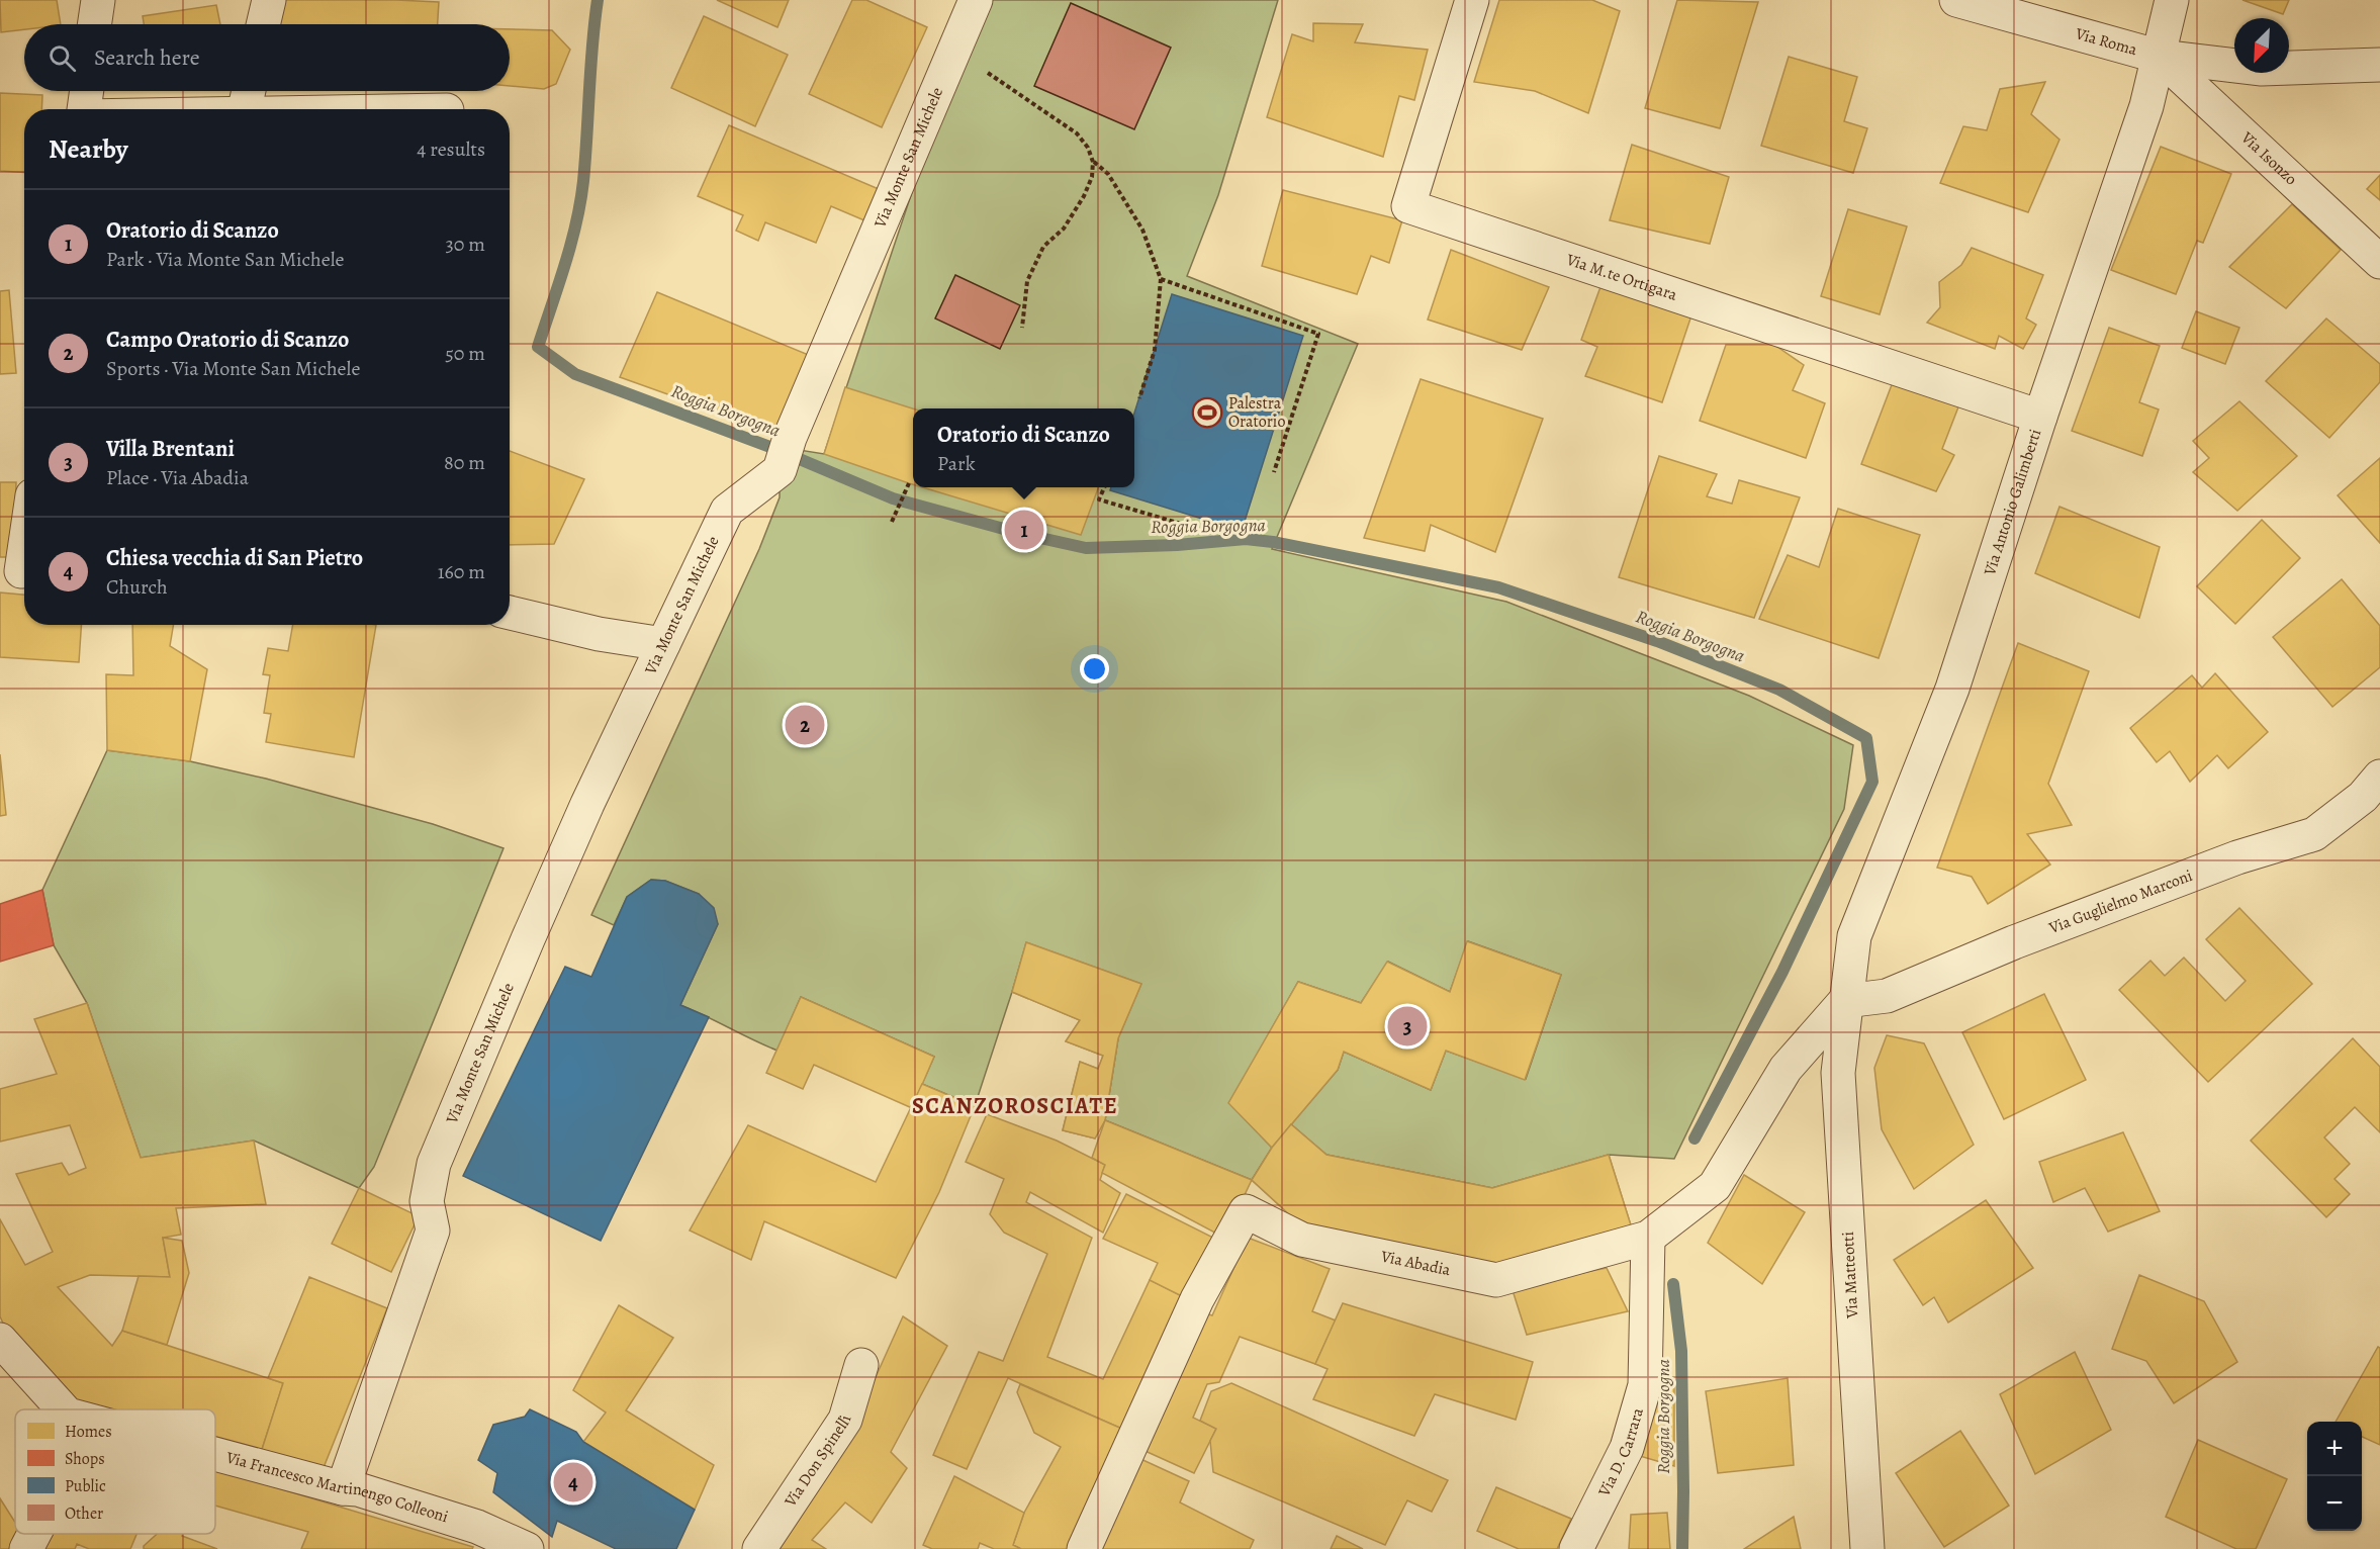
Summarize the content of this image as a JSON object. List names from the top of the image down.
{
  "streets": {
    "street": [
      "Via Roma",
      "Via Monte San Michele",
      "Via Isonzo",
      "Via M.te Ortigara",
      "Via Antonio Galimberti",
      "Via Guglielmo Marconi",
      "Via Abadia",
      "Via Matteotti",
      "Via D. Carrara",
      "Via Don Spinelli",
      "Via Francesco Martinengo Colleoni"
    ]
  },
  "crossings": [
    ["Via Roma", "Via Isonzo"],
    ["Via Roma", "Via Antonio Galimberti"],
    ["Via Monte San Michele", "Via Francesco Martinengo Colleoni"],
    ["Via Isonzo", "Via Antonio Galimberti"],
    ["Via M.te Ortigara", "Via Antonio Galimberti"],
    ["Via Antonio Galimberti", "Via Guglielmo Marconi"],
    ["Via Antonio Galimberti", "Via Abadia"],
    ["Via Antonio Galimberti", "Via Matteotti"],
    ["Via Guglielmo Marconi", "Via Abadia"],
    ["Via Guglielmo Marconi", "Via Matteotti"],
    ["Via Abadia", "Via Matteotti"],
    ["Via Abadia", "Via D. Carrara"]
  ],
  "districts": ["SCANZOROSCIATE"],
  "water": ["Roggia Borgogna"],
  "places": {
    "sports": ["Palestra Oratorio"]
  },
  "legend": [
    "Homes",
    "Shops",
    "Public",
    "Other"
  ],
  "north": "bottom left",
  "page": {
    "search": "Search here",
    "heading": ["Nearby", "4 results"],
    "list": [
      {
        "mark": "1",
        "name": "Oratorio di Scanzo",
        "note": "Park · Via Monte San Michele",
        "value": "30 m"
      },
      {
        "mark": "2",
        "name": "Campo Oratorio di Scanzo",
        "note": "Sports · Via Monte San Michele",
        "value": "50 m"
      },
      {
        "mark": "3",
        "name": "Villa Brentani",
        "note": "Place · Via Abadia",
        "value": "80 m"
      },
      {
        "mark": "4",
        "name": "Chiesa vecchia di San Pietro",
        "note": "Church",
        "value": "160 m"
      }
    ],
    "popup": ["Oratorio di Scanzo", "Park"],
    "pins": [
      "1",
      "2",
      "3",
      "4"
    ],
    "map_buttons": ["+", "−"]
  }
}
